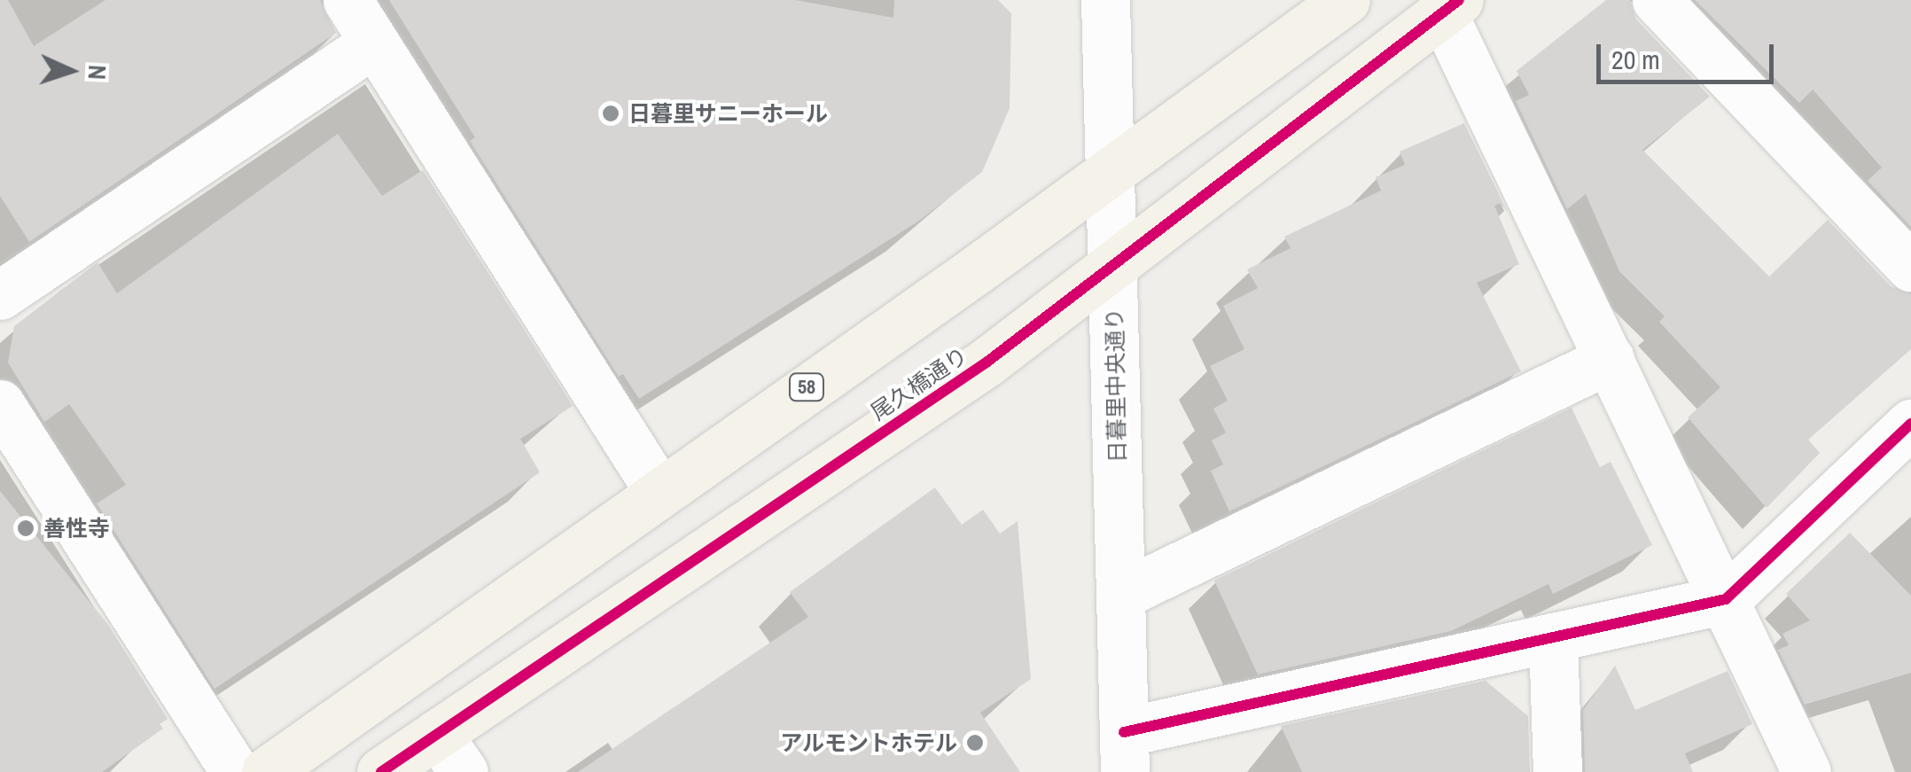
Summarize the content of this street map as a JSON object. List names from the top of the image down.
{
  "streets": {
    "main road": ["尾久橋通り", "58"],
    "street": ["日暮里中央通り"]
  },
  "crossings": [
    ["尾久橋通り", "日暮里中央通り"],
    ["日暮里中央通り", "58"]
  ],
  "places": ["日暮里サニーホール", "善性寺", "アルモントホテル"],
  "scale_bar": "20 m",
  "north": "right"
}
